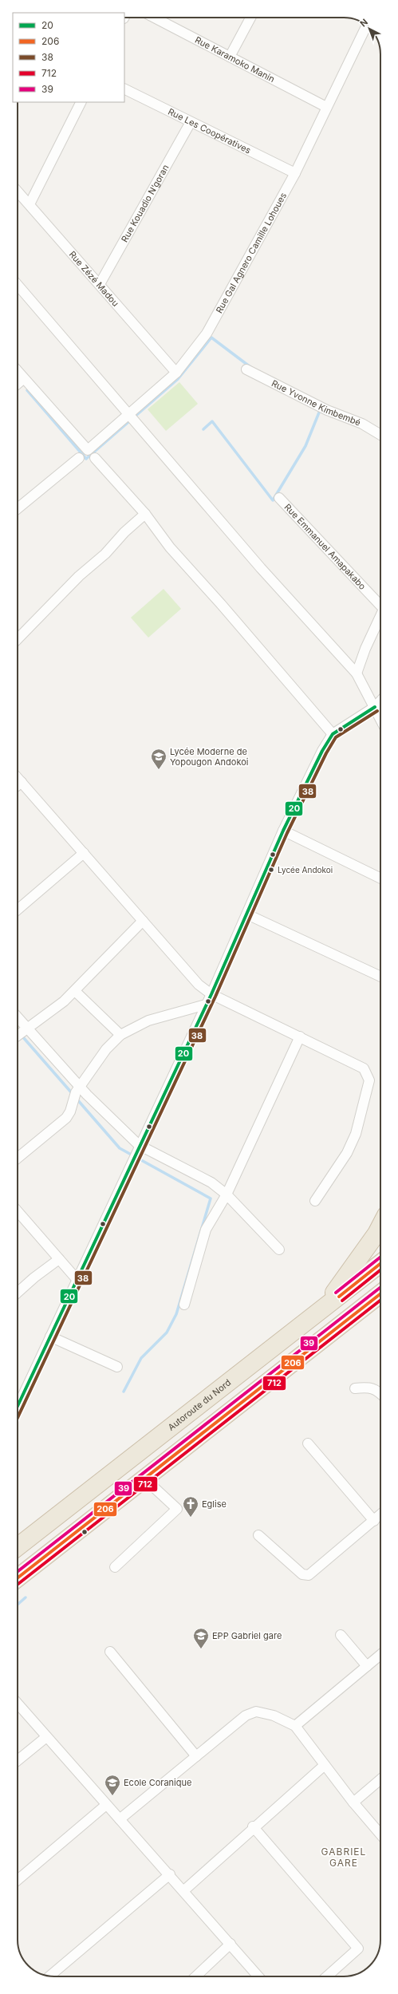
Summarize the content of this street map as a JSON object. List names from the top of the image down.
{
  "streets": {
    "highway": ["Autoroute du Nord"],
    "street": [
      "Rue Karamoko Manin",
      "Rue Les Coopératives",
      "Rue Kouadio N’goran",
      "Rue Gal Agnero Camille Lohoues",
      "Rue Zézé Madou",
      "Rue Yvonne Kimbembé",
      "Rue Emmanuel Amapakabo"
    ]
  },
  "crossings": [
    ["Rue Karamoko Manin", "Rue Gal Agnero Camille Lohoues"],
    ["Rue Les Coopératives", "Rue Kouadio N’goran"],
    ["Rue Les Coopératives", "Rue Gal Agnero Camille Lohoues"],
    ["Rue Kouadio N’goran", "Rue Zézé Madou"],
    ["Rue Gal Agnero Camille Lohoues", "Rue Zézé Madou"]
  ],
  "districts": ["GABRIEL GARE"],
  "places": {
    "school or university": ["Lycée Moderne de Yopougon Andokoi", "EPP Gabriel gare", "Ecole Coranique"],
    "other": ["Lycée Andokoi"],
    "church": ["Eglise"]
  },
  "lines": [
    "transit line 20",
    "transit line 38",
    "transit line 39",
    "transit line 206",
    "transit line 712"
  ],
  "legend": [
    "20",
    "206",
    "38",
    "712",
    "39"
  ],
  "north": "top left"
}
